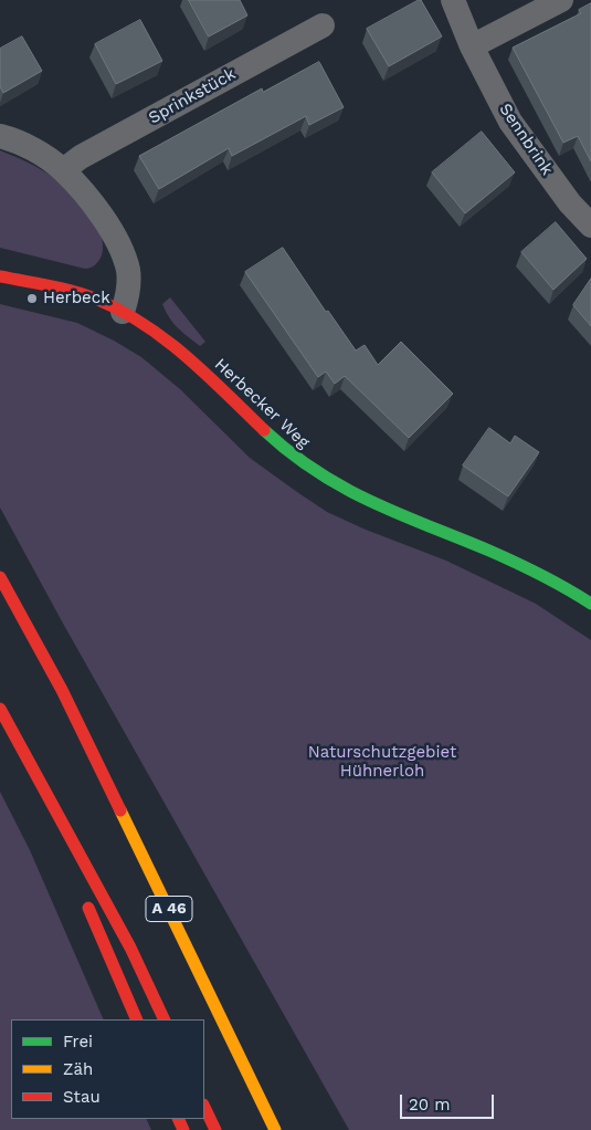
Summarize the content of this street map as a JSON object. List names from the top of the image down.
{
  "streets": {
    "main road": ["Herbecker Weg", "A 46"],
    "street": ["Sprinkstück", "Sennbrink"]
  },
  "parks": ["Naturschutzgebiet Hühnerloh"],
  "places": ["Herbeck"],
  "legend": ["Frei", "Zäh", "Stau"],
  "scale_bar": "20 m"
}
